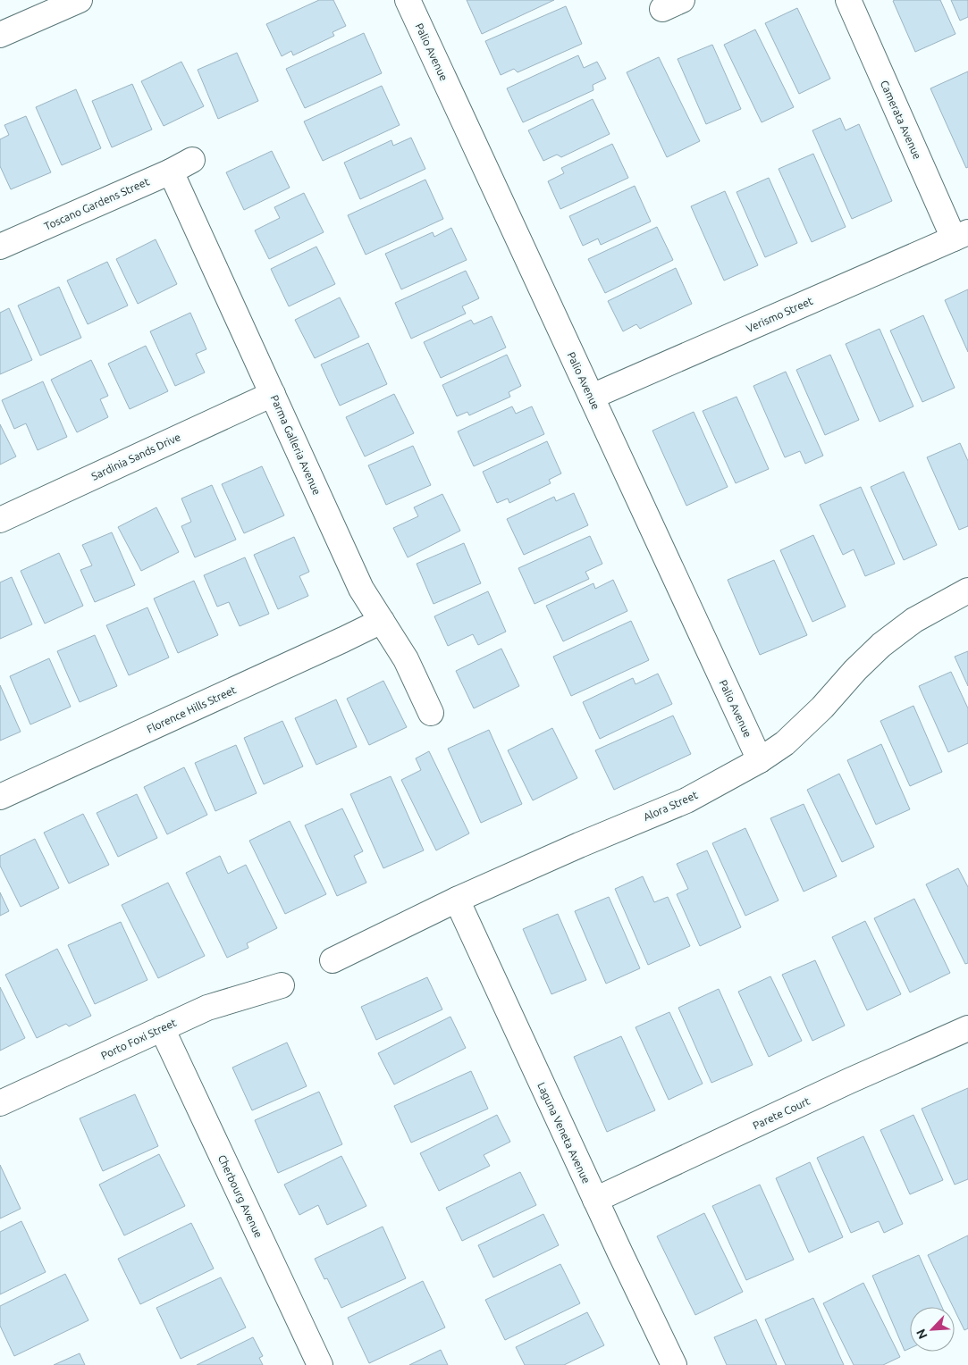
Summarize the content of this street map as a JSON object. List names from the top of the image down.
{
  "streets": {
    "street": [
      "Palio Avenue",
      "Camerata Avenue",
      "Toscano Gardens Street",
      "Verismo Street",
      "Parma Galleria Avenue",
      "Sardinia Sands Drive",
      "Florence Hills Street",
      "Alora Street",
      "Porto Foxi Street",
      "Parete Court",
      "Laguna Veneta Avenue",
      "Cherbourg Avenue"
    ]
  },
  "crossings": [
    ["Palio Avenue", "Verismo Street"],
    ["Palio Avenue", "Alora Street"],
    ["Camerata Avenue", "Verismo Street"],
    ["Toscano Gardens Street", "Parma Galleria Avenue"],
    ["Parma Galleria Avenue", "Sardinia Sands Drive"],
    ["Parma Galleria Avenue", "Florence Hills Street"],
    ["Alora Street", "Laguna Veneta Avenue"],
    ["Porto Foxi Street", "Cherbourg Avenue"],
    ["Parete Court", "Laguna Veneta Avenue"]
  ],
  "north": "bottom left"
}
